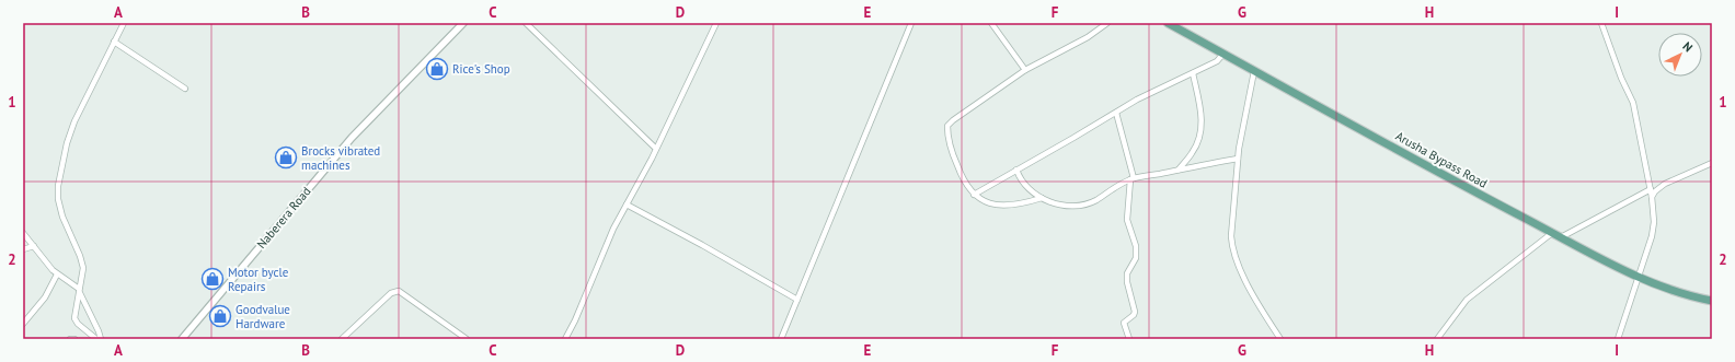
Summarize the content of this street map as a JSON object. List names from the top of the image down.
{
  "streets": {
    "main road": ["Arusha Bypass Road"],
    "street": ["Naberera Road"]
  },
  "places": {
    "shop": [
      "Rice's Shop",
      "Brocks vibrated machines",
      "Motor bycle Repairs",
      "Goodvalue Hardware"
    ]
  },
  "north": "top right",
  "grid": {
    "columns": [
      "A",
      "B",
      "C",
      "D",
      "E",
      "F",
      "G",
      "H",
      "I"
    ],
    "rows": ["1", "2"]
  }
}
